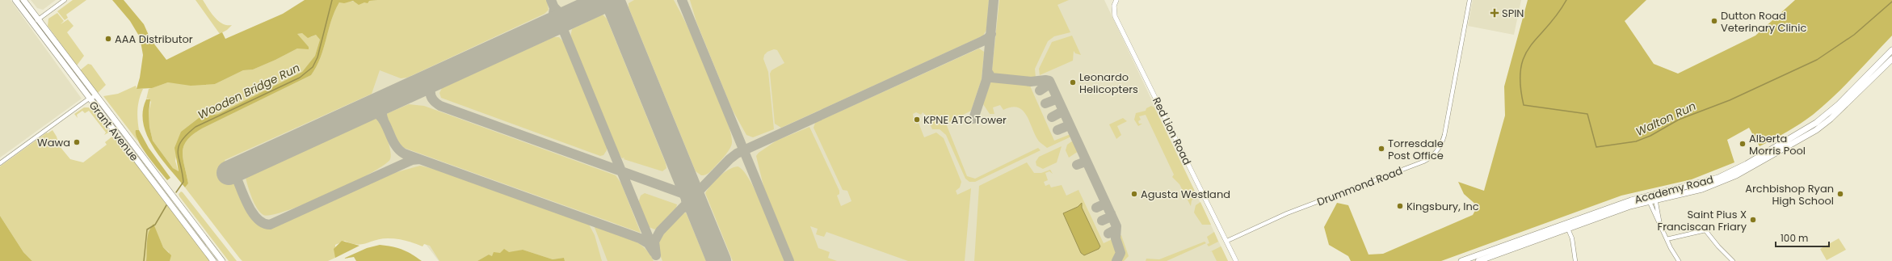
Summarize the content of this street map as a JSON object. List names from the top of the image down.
{
  "streets": {
    "main road": ["Grant Avenue", "Academy Road"],
    "street": ["Red Lion Road", "Drummond Road"]
  },
  "crossings": [
    ["Red Lion Road", "Drummond Road"]
  ],
  "water": ["Wooden Bridge Run", "Walton Run"],
  "places": {
    "health": ["SPIN"],
    "other": [
      "Dutton Road Veterinary Clinic",
      "AAA Distributor",
      "Leonardo Helicopters",
      "KPNE ATC Tower",
      "Wawa",
      "Alberta Morris Pool",
      "Torresdale Post Office",
      "Agusta Westland",
      "Archbishop Ryan High School",
      "Kingsbury, Inc",
      "Saint Pius X Franciscan Friary"
    ]
  },
  "scale_bar": "100 m"
}
